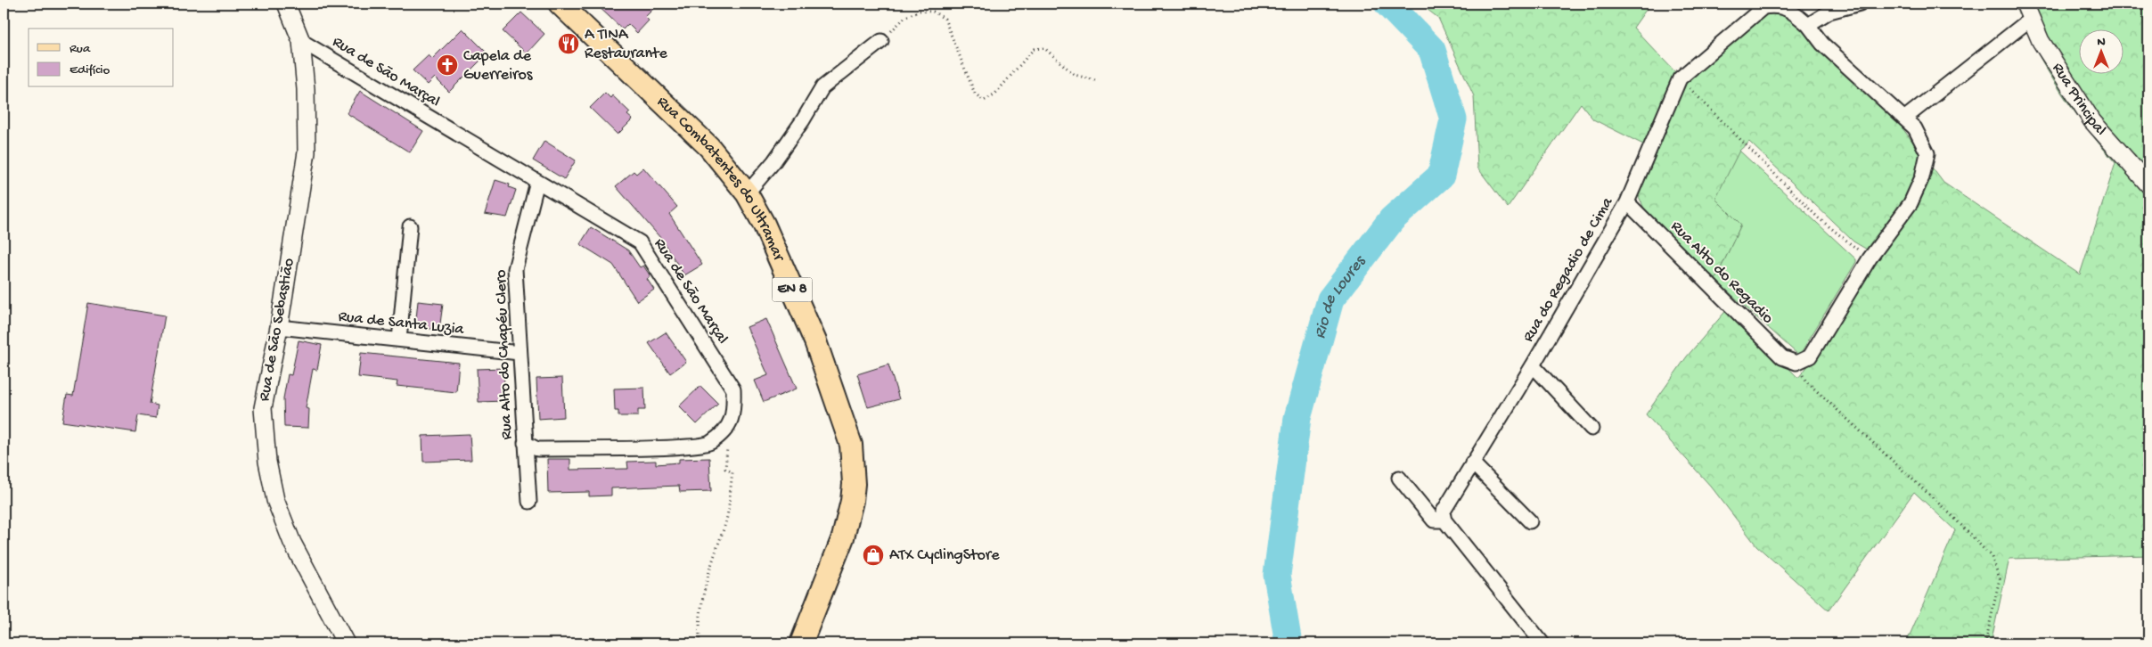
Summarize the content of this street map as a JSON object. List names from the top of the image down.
{
  "streets": {
    "main road": ["Rua Combatentes do Ultramar", "EN 8"],
    "street": [
      "Rua de São Marçal",
      "Rua Principal",
      "Rua do Regadio de Cima",
      "Rua Alto do Regadio",
      "Rua de Santa Luzia",
      "Rua de São Sebastião",
      "Rua Alto do Chapéu Clero"
    ]
  },
  "crossings": [
    ["Rua de São Marçal", "Rua de São Sebastião"],
    ["Rua de São Marçal", "Rua Alto do Chapéu Clero"],
    ["Rua do Regadio de Cima", "Rua Alto do Regadio"],
    ["Rua de Santa Luzia", "Rua de São Sebastião"],
    ["Rua de Santa Luzia", "Rua Alto do Chapéu Clero"]
  ],
  "water": ["Rio de Loures"],
  "places": {
    "restaurant": ["A TINA Restaurante"],
    "church": ["Capela de Guerreiros"],
    "shop": ["ATX CyclingStore"]
  },
  "legend": ["Rua", "Edifício"],
  "north": "top"
}
